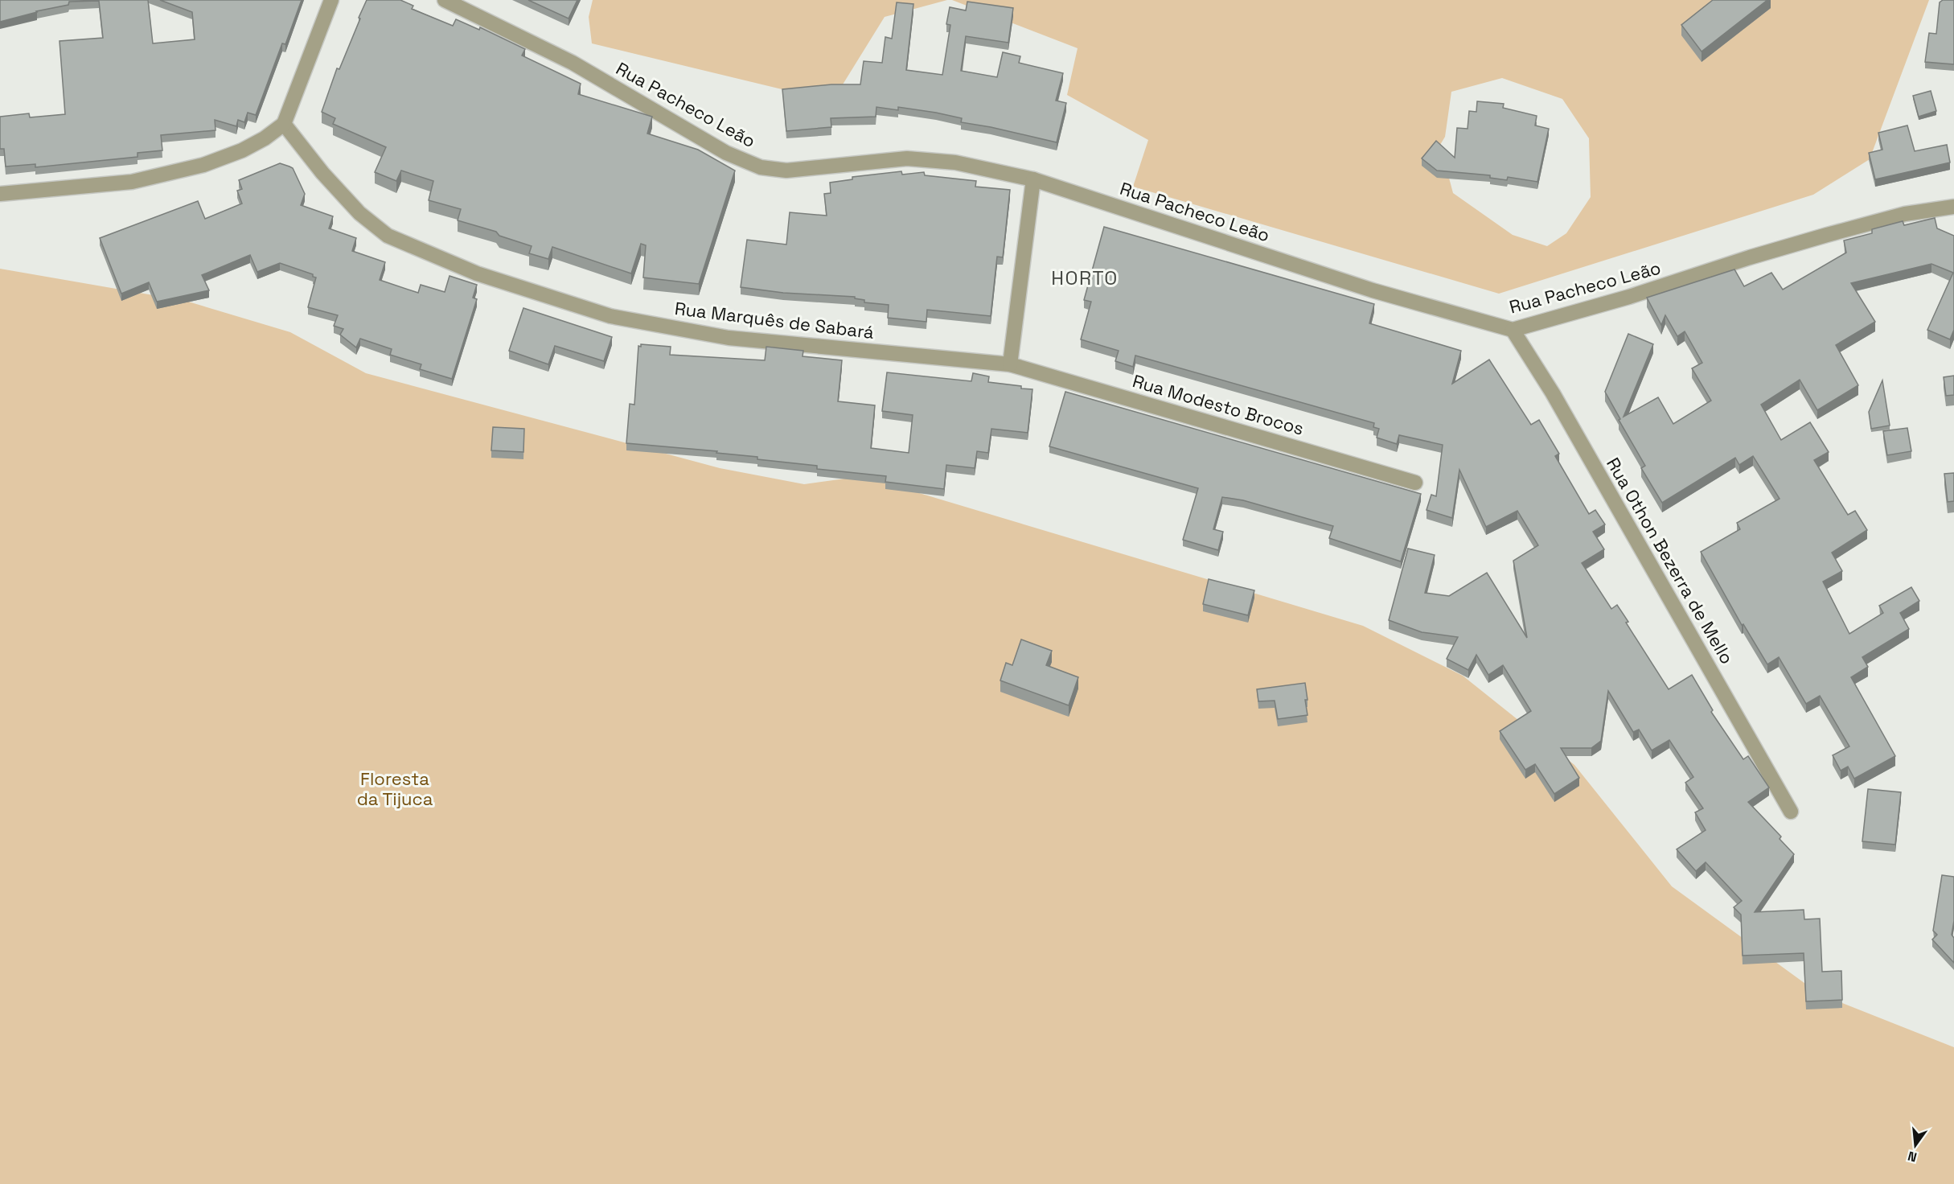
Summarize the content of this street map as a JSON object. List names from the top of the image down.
{
  "streets": {
    "street": [
      "Rua Pacheco Leão",
      "Rua Marquês de Sabará",
      "Rua Modesto Brocos",
      "Rua Othon Bezerra de Mello"
    ]
  },
  "crossings": [
    ["Rua Pacheco Leão", "Rua Othon Bezerra de Mello"],
    ["Rua Marquês de Sabará", "Rua Modesto Brocos"]
  ],
  "districts": ["HORTO"],
  "parks": ["Floresta da Tijuca"],
  "north": "bottom"
}
